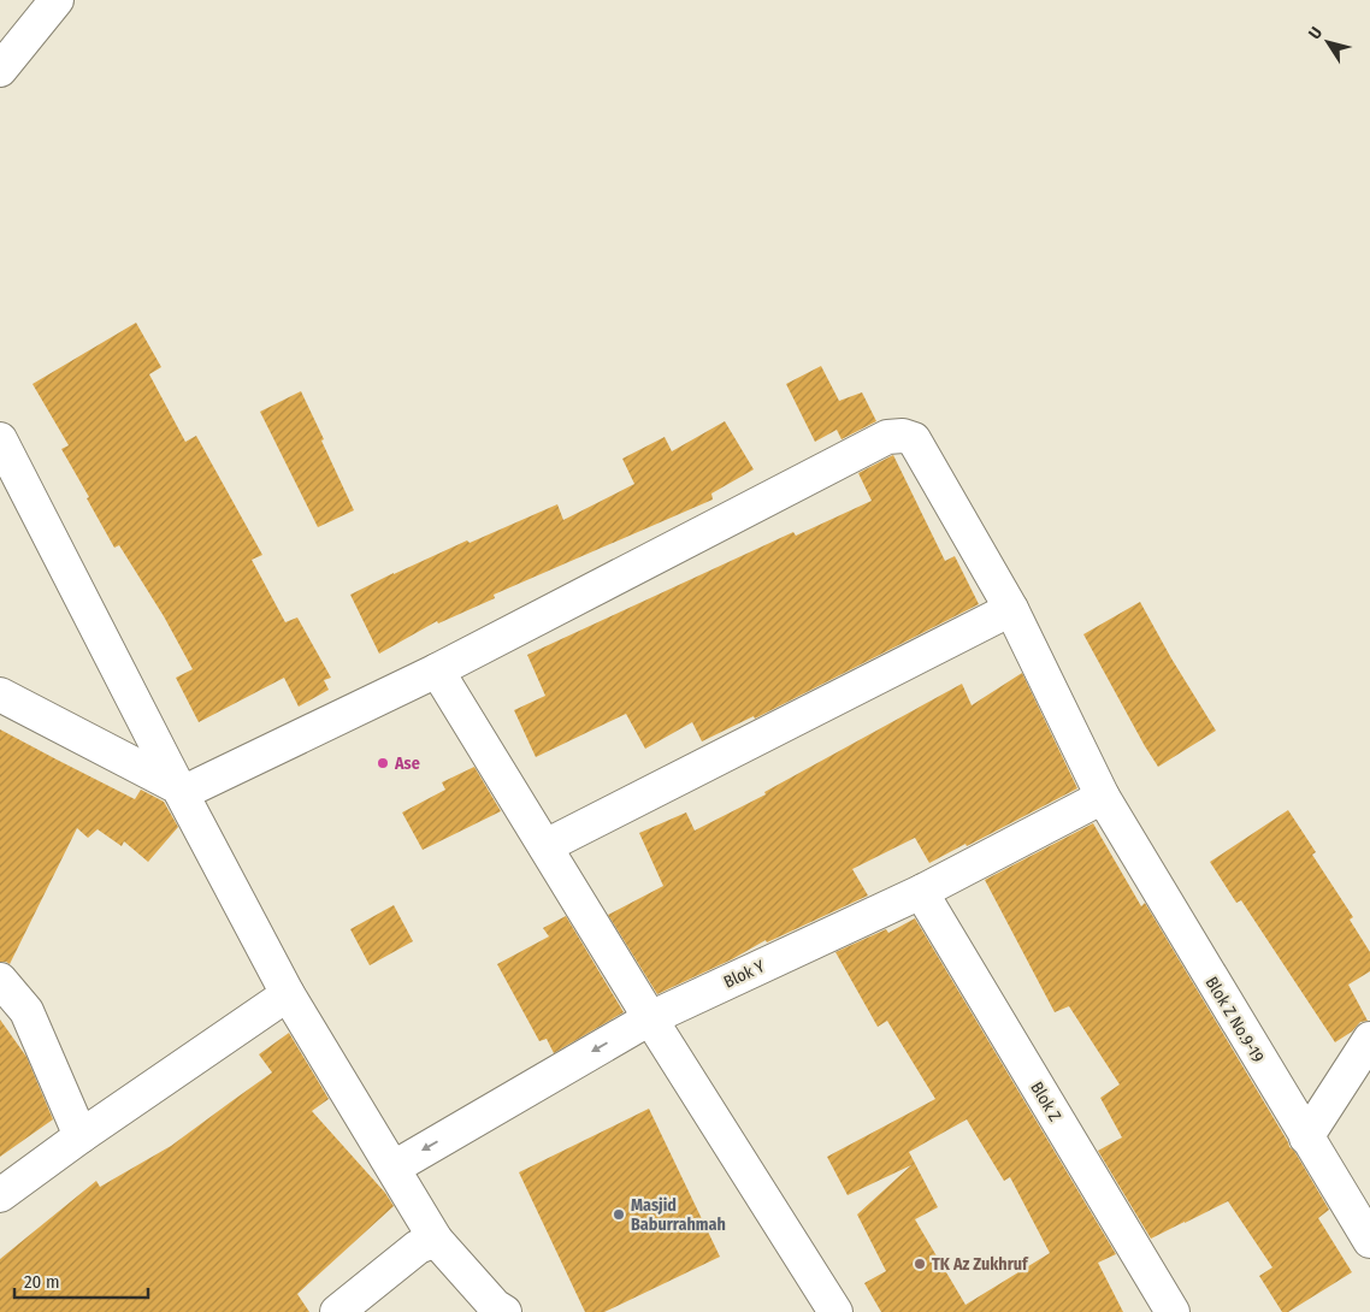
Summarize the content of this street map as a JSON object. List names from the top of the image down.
{
  "streets": {
    "street": ["Blok Y", "Blok Z No.9-19", "Blok Z"]
  },
  "crossings": [
    ["Blok Y", "Blok Z No.9-19"],
    ["Blok Y", "Blok Z"]
  ],
  "one_way": ["Blok Y"],
  "places": ["Ase", "Masjid Baburrahmah", "TK Az Zukhruf"],
  "scale_bar": "20 m",
  "north": "top left"
}
